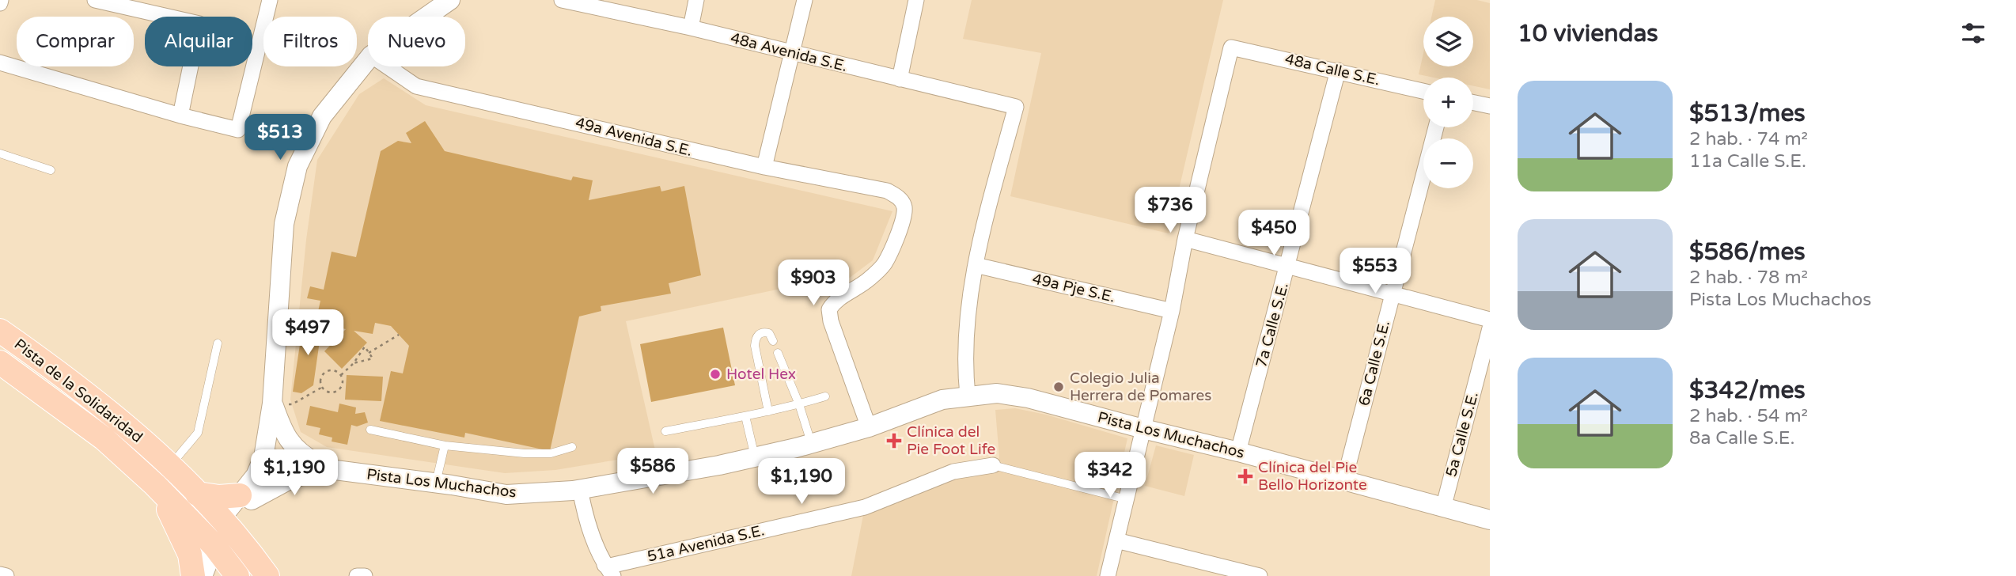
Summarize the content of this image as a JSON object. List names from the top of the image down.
{
  "streets": {
    "main road": ["Pista de la Solidaridad"],
    "street": [
      "48a Avenida S.E.",
      "48a Calle S.E.",
      "49a Avenida S.E.",
      "49a Pje S.E.",
      "7a Calle S.E.",
      "6a Calle S.E.",
      "5a Calle S.E.",
      "Pista Los Muchachos",
      "51a Avenida S.E."
    ]
  },
  "crossings": [
    ["48a Avenida S.E.", "49a Pje S.E."],
    ["48a Calle S.E.", "7a Calle S.E."],
    ["49a Avenida S.E.", "Pista Los Muchachos"],
    ["7a Calle S.E.", "Pista Los Muchachos"],
    ["6a Calle S.E.", "Pista Los Muchachos"],
    ["5a Calle S.E.", "Pista Los Muchachos"]
  ],
  "places": {
    "other": ["Hotel Hex", "Colegio Julia Herrera de Pomares"],
    "health": ["Clínica del Pie Foot Life", "Clínica del Pie Bello Horizonte"]
  },
  "page": {
    "heading": "10 viviendas",
    "map_buttons": ["+", "−"],
    "chip": [
      "Comprar",
      "Alquilar",
      "Filtros",
      "Nuevo"
    ],
    "list": [
      {
        "name": "$513/mes",
        "note": "2 hab. · 74 m² · 11a Calle S.E."
      },
      {
        "name": "$586/mes",
        "note": "2 hab. · 78 m² · Pista Los Muchachos"
      },
      {
        "name": "$342/mes",
        "note": "2 hab. · 54 m² · 8a Calle S.E."
      }
    ],
    "price": [
      "$513",
      "$736",
      "$450",
      "$553",
      "$903",
      "$497",
      "$586",
      "$1,190",
      "$342",
      "$1,190"
    ]
  }
}
